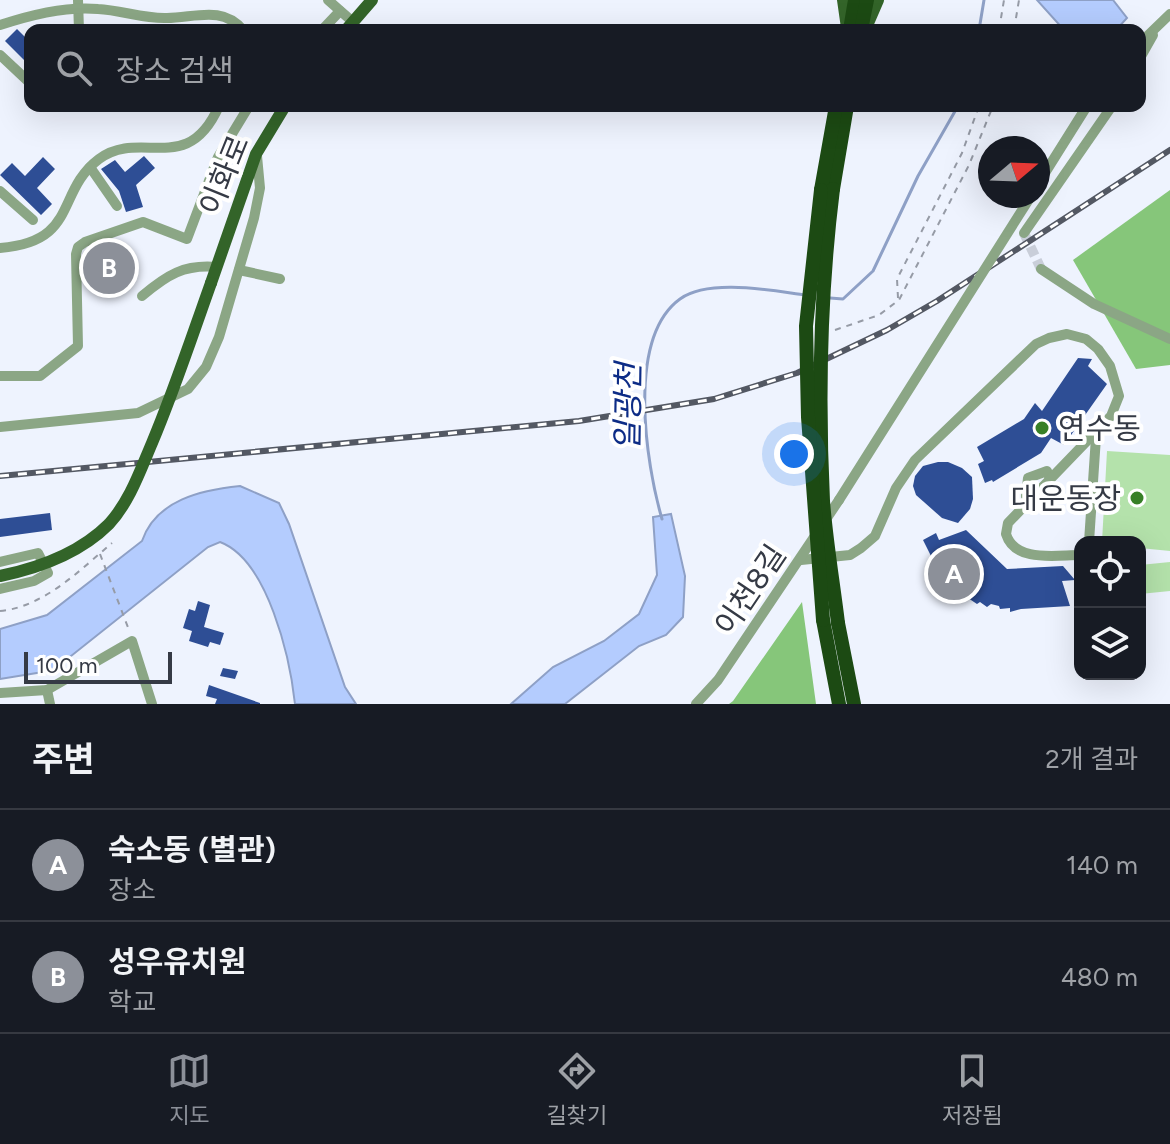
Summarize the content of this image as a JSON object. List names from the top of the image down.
{
  "streets": {
    "main road": ["이화로"],
    "street": ["이천8길"]
  },
  "water": ["일광천"],
  "places": ["연수동", "대운동장"],
  "scale_bar": "100 m",
  "north": "right",
  "page": {
    "search": "장소 검색",
    "pins": ["B", "A"],
    "scale": "100 m",
    "heading": ["주변", "2개 결과"],
    "list": [
      {
        "mark": "A",
        "name": "숙소동 (별관)",
        "note": "장소",
        "value": "140 m"
      },
      {
        "mark": "B",
        "name": "성우유치원",
        "note": "학교",
        "value": "480 m"
      }
    ],
    "nav": ["지도", "길찾기", "저장됨"]
  }
}
